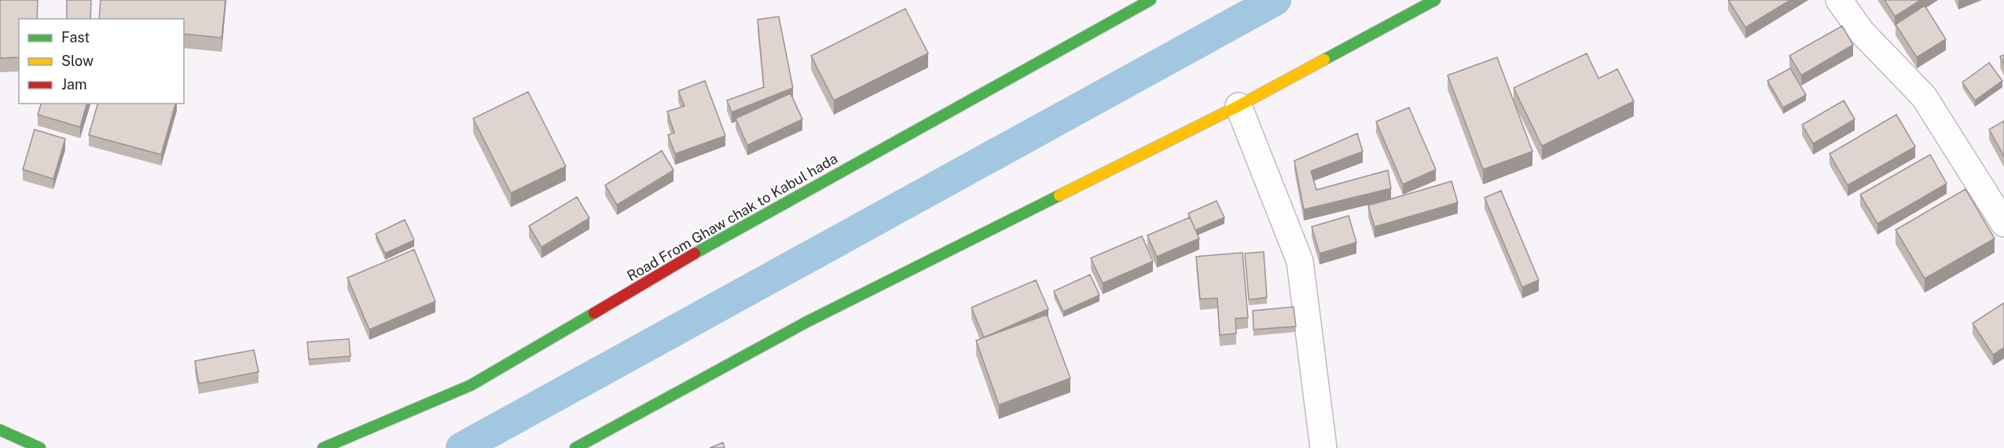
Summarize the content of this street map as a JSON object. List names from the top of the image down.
{
  "streets": {
    "street": ["Road From Ghaw chak to Kabul hada"]
  },
  "legend": ["Fast", "Slow", "Jam"]
}
